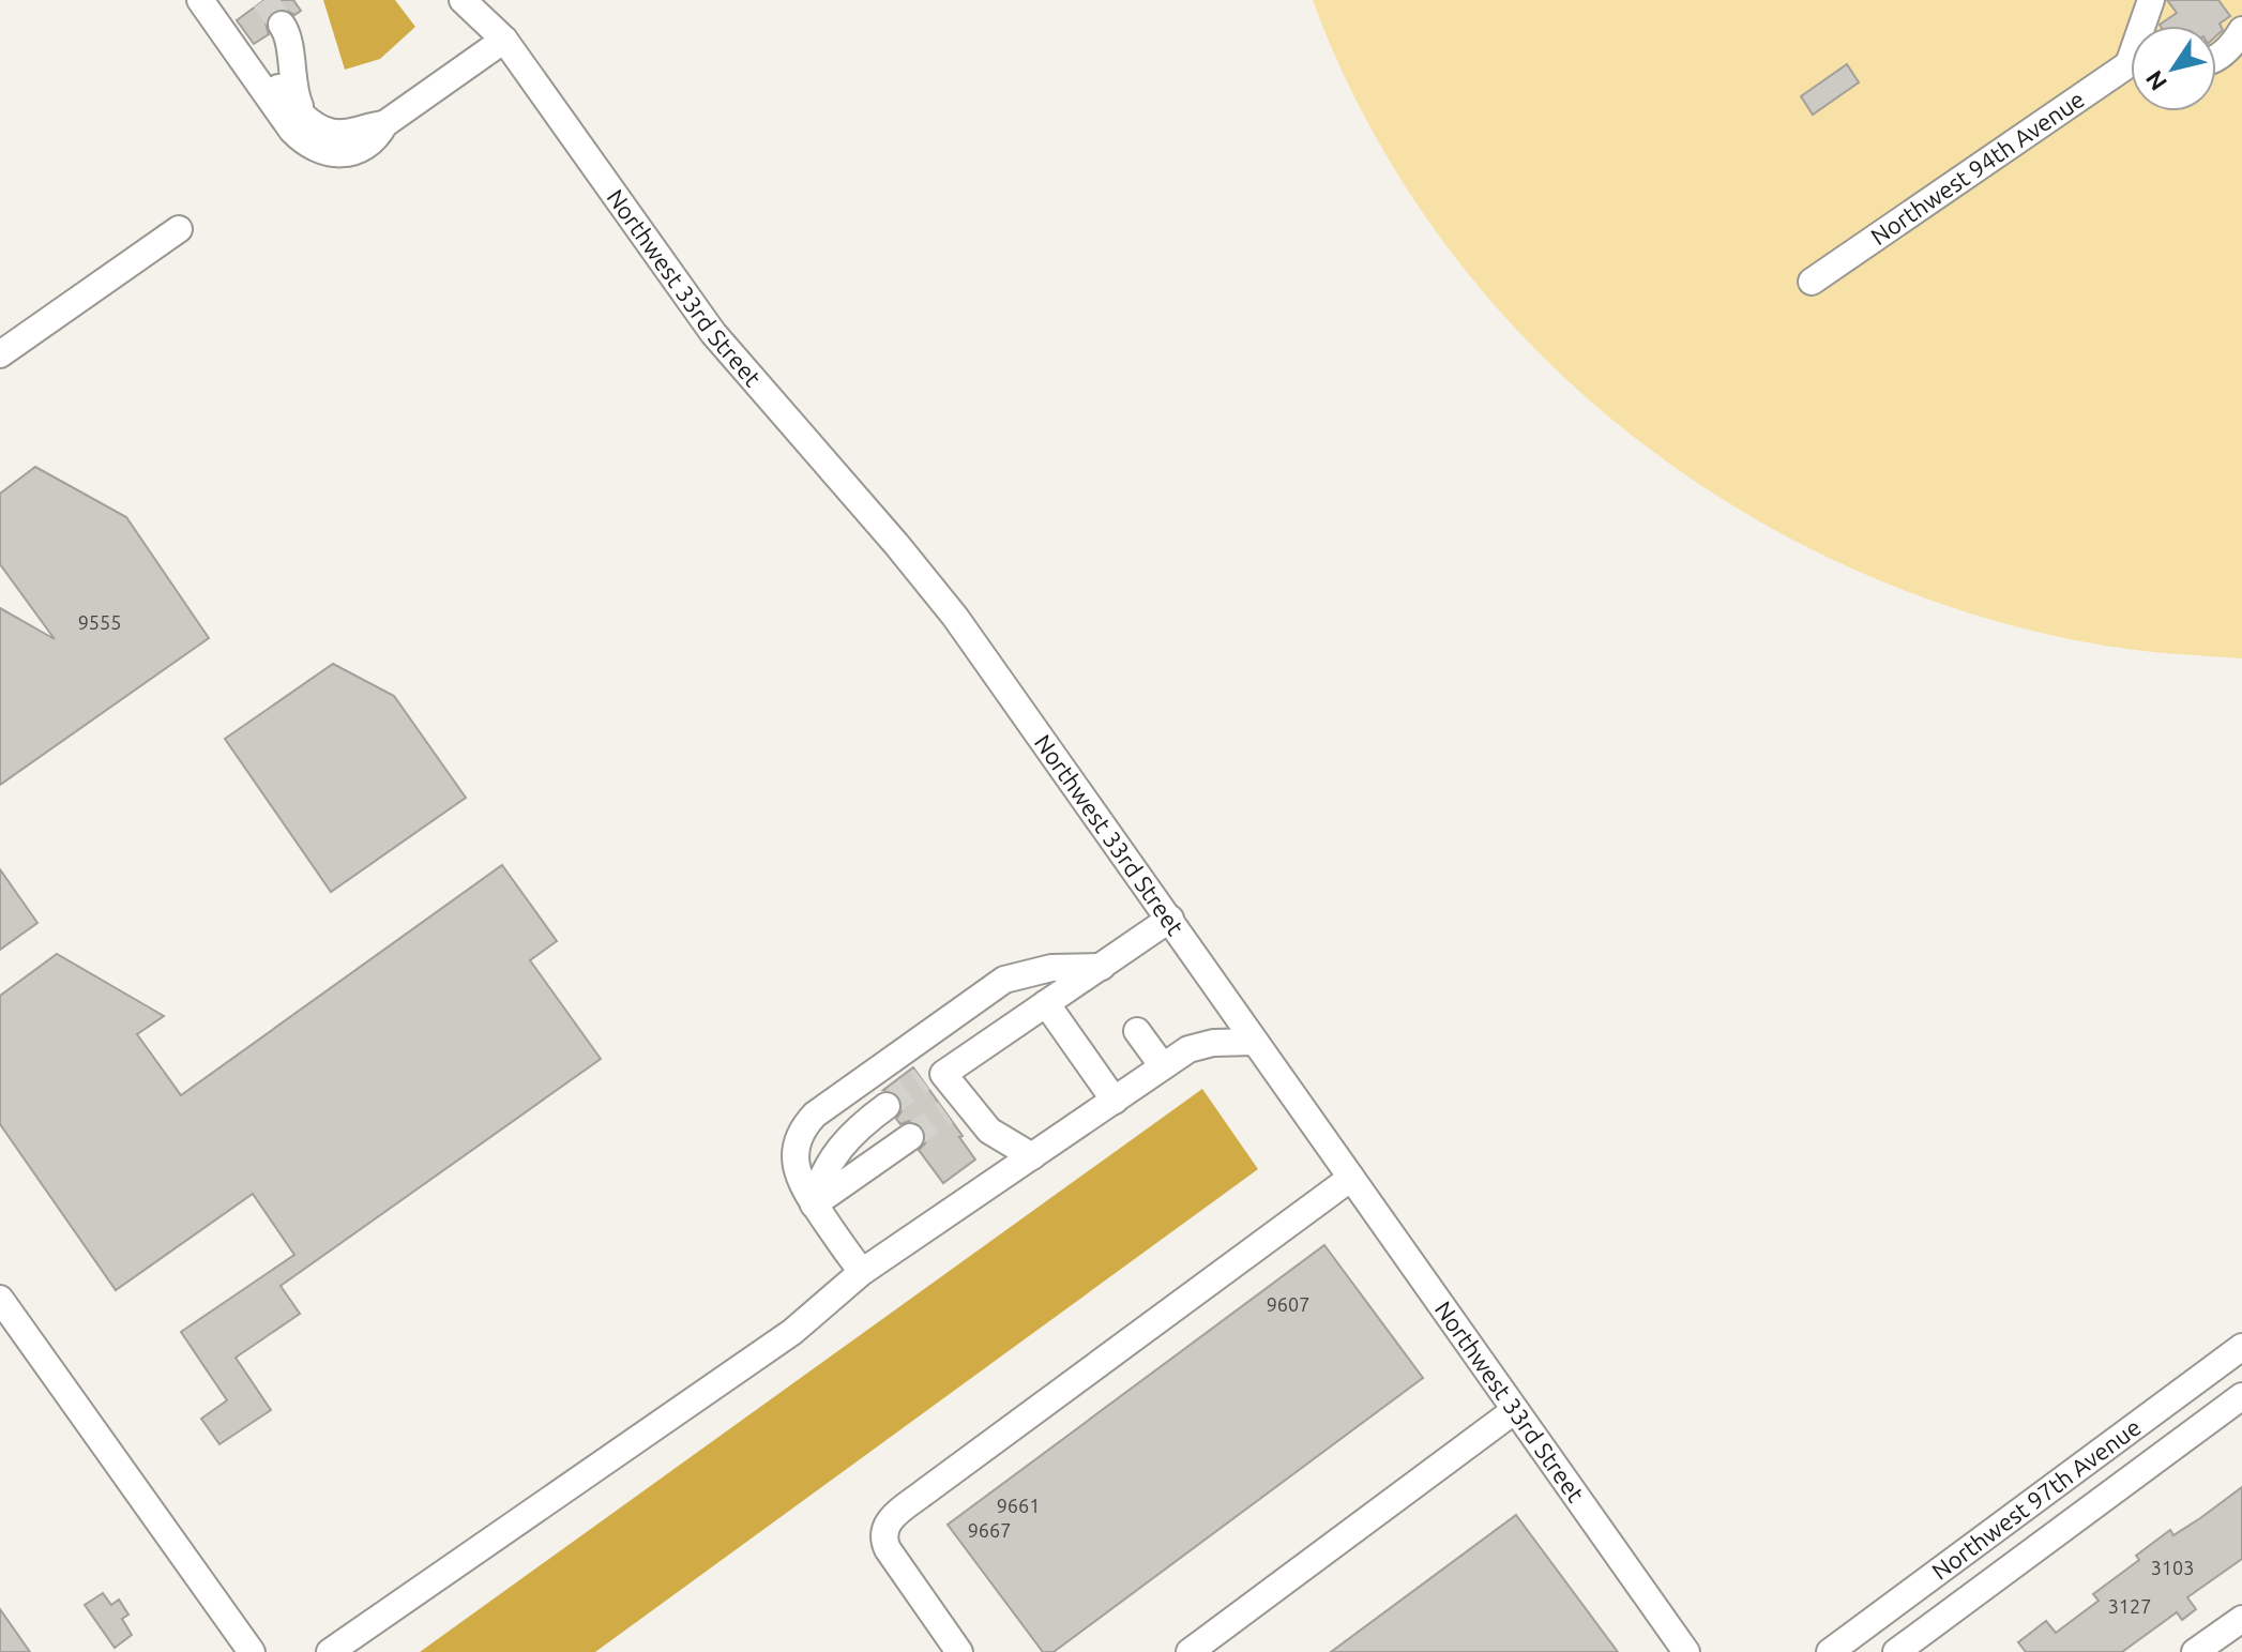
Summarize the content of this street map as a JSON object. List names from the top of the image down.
{
  "streets": {
    "street": ["Northwest 94th Avenue", "Northwest 33rd Street", "Northwest 97th Avenue"]
  },
  "house_numbers": [
    "9555",
    "9607",
    "9661",
    "9667",
    "3103",
    "3127"
  ],
  "north": "bottom left"
}
